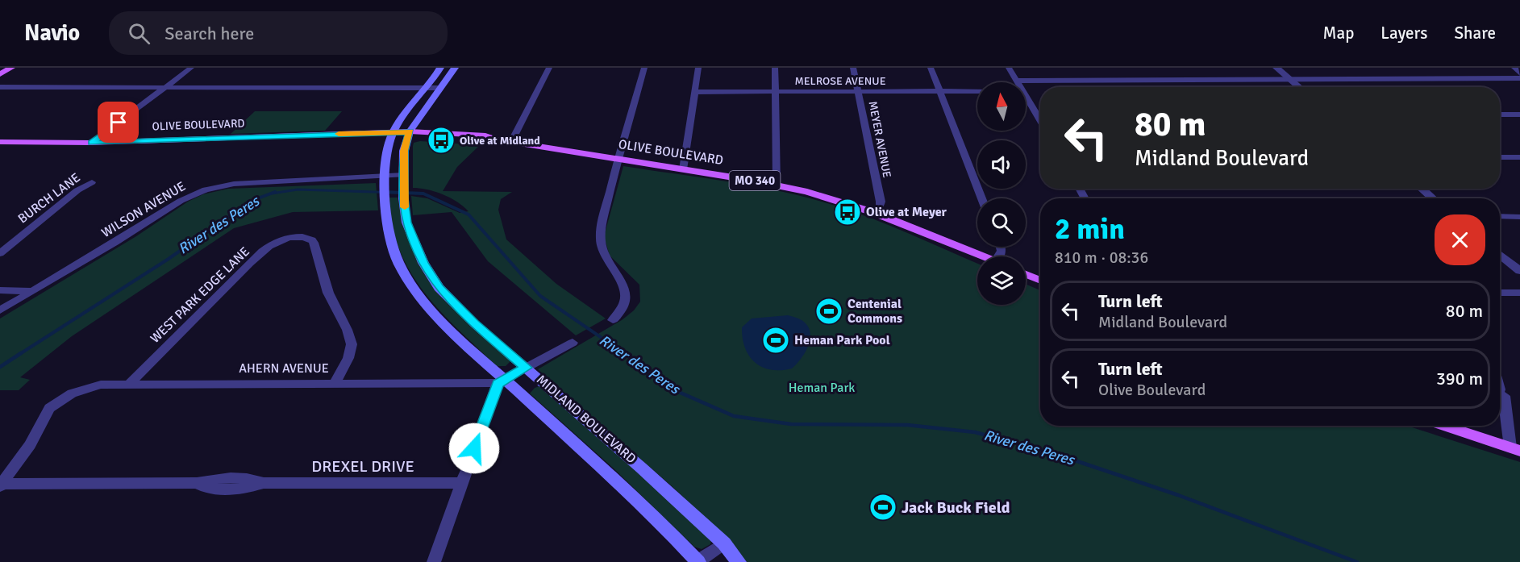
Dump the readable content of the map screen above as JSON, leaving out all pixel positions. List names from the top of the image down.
{
  "streets": {
    "main road": ["OLIVE BOULEVARD", "MO 340", "MIDLAND BOULEVARD"],
    "street": [
      "MELROSE AVENUE",
      "MEYER AVENUE",
      "BURCH LANE",
      "WILSON AVENUE",
      "WEST PARK EDGE LANE",
      "AHERN AVENUE",
      "DREXEL DRIVE"
    ]
  },
  "crossings": [
    ["MELROSE AVENUE", "MEYER AVENUE"],
    ["OLIVE BOULEVARD", "MEYER AVENUE"],
    ["OLIVE BOULEVARD", "MIDLAND BOULEVARD"],
    ["WILSON AVENUE", "MIDLAND BOULEVARD"],
    ["WEST PARK EDGE LANE", "AHERN AVENUE"],
    ["AHERN AVENUE", "MIDLAND BOULEVARD"],
    ["AHERN AVENUE", "DREXEL DRIVE"]
  ],
  "water": ["River des Peres"],
  "parks": ["Heman Park"],
  "places": {
    "bus stop": ["Olive at Midland", "Olive at Meyer"],
    "sports": ["Centenial Commons", "Heman Park Pool", "Jack Buck Field"]
  },
  "north": "top",
  "page": {
    "header": "Navio",
    "search": "Search here",
    "nav": ["Map", "Layers", "Share"],
    "turn": ["80 m", "Midland Boulevard"],
    "heading": ["2 min", "810 m · 08:36"],
    "list": [
      {
        "name": "Turn left",
        "note": "Midland Boulevard",
        "value": "80 m"
      },
      {
        "name": "Turn left",
        "note": "Olive Boulevard",
        "value": "390 m"
      }
    ]
  }
}
